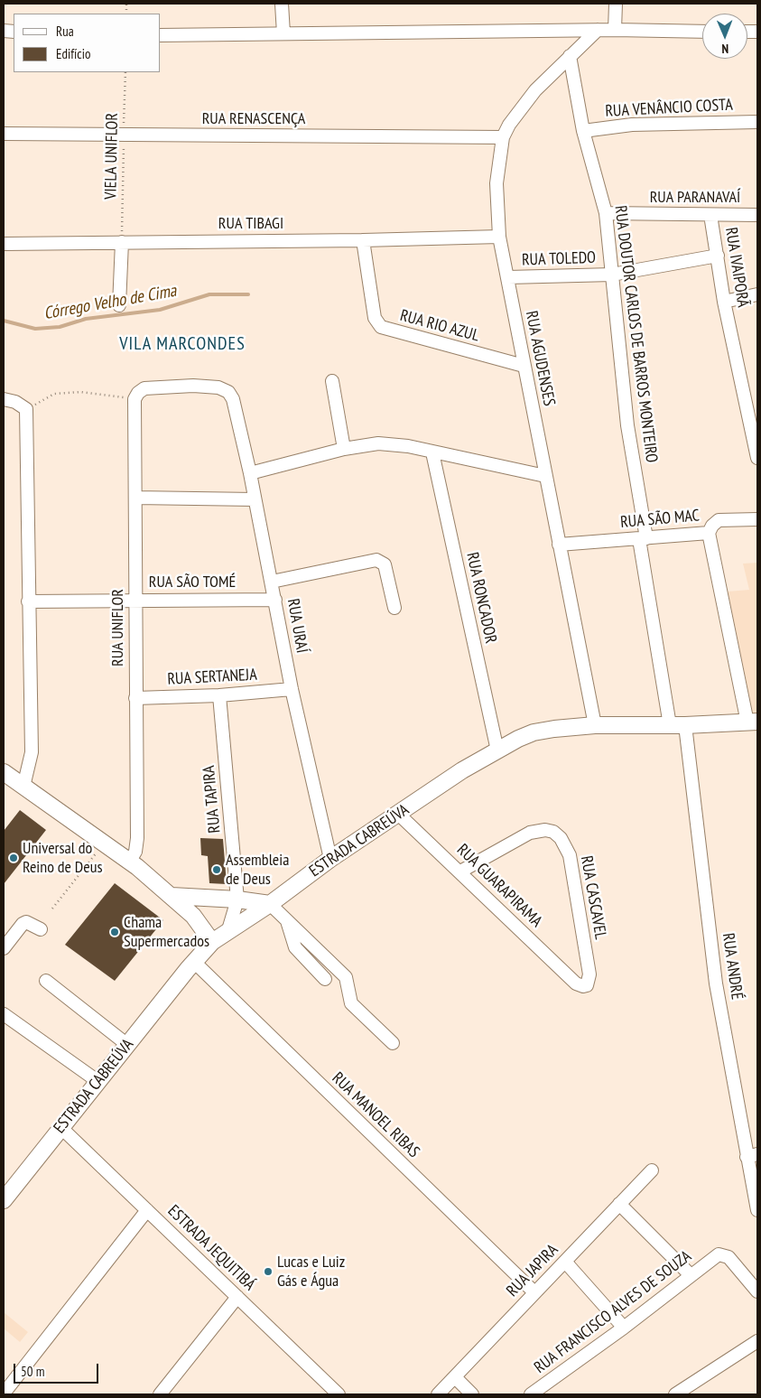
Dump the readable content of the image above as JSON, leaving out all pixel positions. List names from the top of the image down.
{
  "streets": {
    "main road": ["ESTRADA CABREÚVA"],
    "street": [
      "RUA VENÂNCIO COSTA",
      "RUA RENASCENÇA",
      "RUA PARANAVAÍ",
      "RUA TIBAGI",
      "RUA TOLEDO",
      "RUA IVAIPORÃ",
      "RUA RIO AZUL",
      "RUA DOUTOR CARLOS DE BARROS MONTEIRO",
      "RUA AGUDENSES",
      "RUA SÃO MAC",
      "RUA SÃO TOMÉ",
      "RUA RONCADOR",
      "RUA URAÍ",
      "RUA UNIFLOR",
      "RUA SERTANEJA",
      "RUA TAPIRA",
      "RUA GUARAPIRAMA",
      "RUA CASCAVEL",
      "RUA ANDRÉ",
      "RUA MANOEL RIBAS",
      "ESTRADA JEQUITIBÁ",
      "RUA JAPIRA",
      "RUA FRANCISCO ALVES DE SOUZA"
    ],
    "path": ["VIELA UNIFLOR"]
  },
  "crossings": [
    ["RUA VENÂNCIO COSTA", "RUA DOUTOR CARLOS DE BARROS MONTEIRO"],
    ["RUA RENASCENÇA", "VIELA UNIFLOR"],
    ["RUA RENASCENÇA", "RUA AGUDENSES"],
    ["VIELA UNIFLOR", "RUA TIBAGI"],
    ["RUA PARANAVAÍ", "RUA IVAIPORÃ"],
    ["RUA PARANAVAÍ", "RUA DOUTOR CARLOS DE BARROS MONTEIRO"],
    ["RUA TIBAGI", "RUA RIO AZUL"],
    ["RUA TIBAGI", "RUA AGUDENSES"],
    ["RUA TOLEDO", "RUA IVAIPORÃ"],
    ["RUA TOLEDO", "RUA DOUTOR CARLOS DE BARROS MONTEIRO"],
    ["RUA TOLEDO", "RUA AGUDENSES"],
    ["RUA RIO AZUL", "RUA AGUDENSES"],
    ["RUA DOUTOR CARLOS DE BARROS MONTEIRO", "RUA AGUDENSES"],
    ["RUA DOUTOR CARLOS DE BARROS MONTEIRO", "RUA SÃO MAC"],
    ["RUA DOUTOR CARLOS DE BARROS MONTEIRO", "ESTRADA CABREÚVA"],
    ["RUA DOUTOR CARLOS DE BARROS MONTEIRO", "RUA ANDRÉ"],
    ["RUA AGUDENSES", "RUA SÃO MAC"],
    ["RUA AGUDENSES", "ESTRADA CABREÚVA"],
    ["RUA SÃO TOMÉ", "RUA URAÍ"],
    ["RUA SÃO TOMÉ", "RUA UNIFLOR"],
    ["RUA RONCADOR", "ESTRADA CABREÚVA"],
    ["RUA URAÍ", "RUA UNIFLOR"],
    ["RUA URAÍ", "RUA SERTANEJA"],
    ["RUA URAÍ", "ESTRADA CABREÚVA"],
    ["RUA UNIFLOR", "RUA SERTANEJA"],
    ["RUA SERTANEJA", "RUA TAPIRA"],
    ["ESTRADA CABREÚVA", "RUA GUARAPIRAMA"],
    ["ESTRADA CABREÚVA", "RUA ANDRÉ"],
    ["ESTRADA CABREÚVA", "RUA MANOEL RIBAS"],
    ["ESTRADA CABREÚVA", "ESTRADA JEQUITIBÁ"],
    ["RUA GUARAPIRAMA", "RUA CASCAVEL"],
    ["RUA MANOEL RIBAS", "RUA JAPIRA"]
  ],
  "districts": ["VILA MARCONDES"],
  "water": ["Córrego Velho de Cima"],
  "places": [
    "Universal do Reino de Deus",
    "Assembleia de Deus",
    "Chama Supermercados",
    "Lucas e Luiz Gás e Água"
  ],
  "legend": ["Rua", "Edifício"],
  "scale_bar": "50 m",
  "north": "bottom"
}
